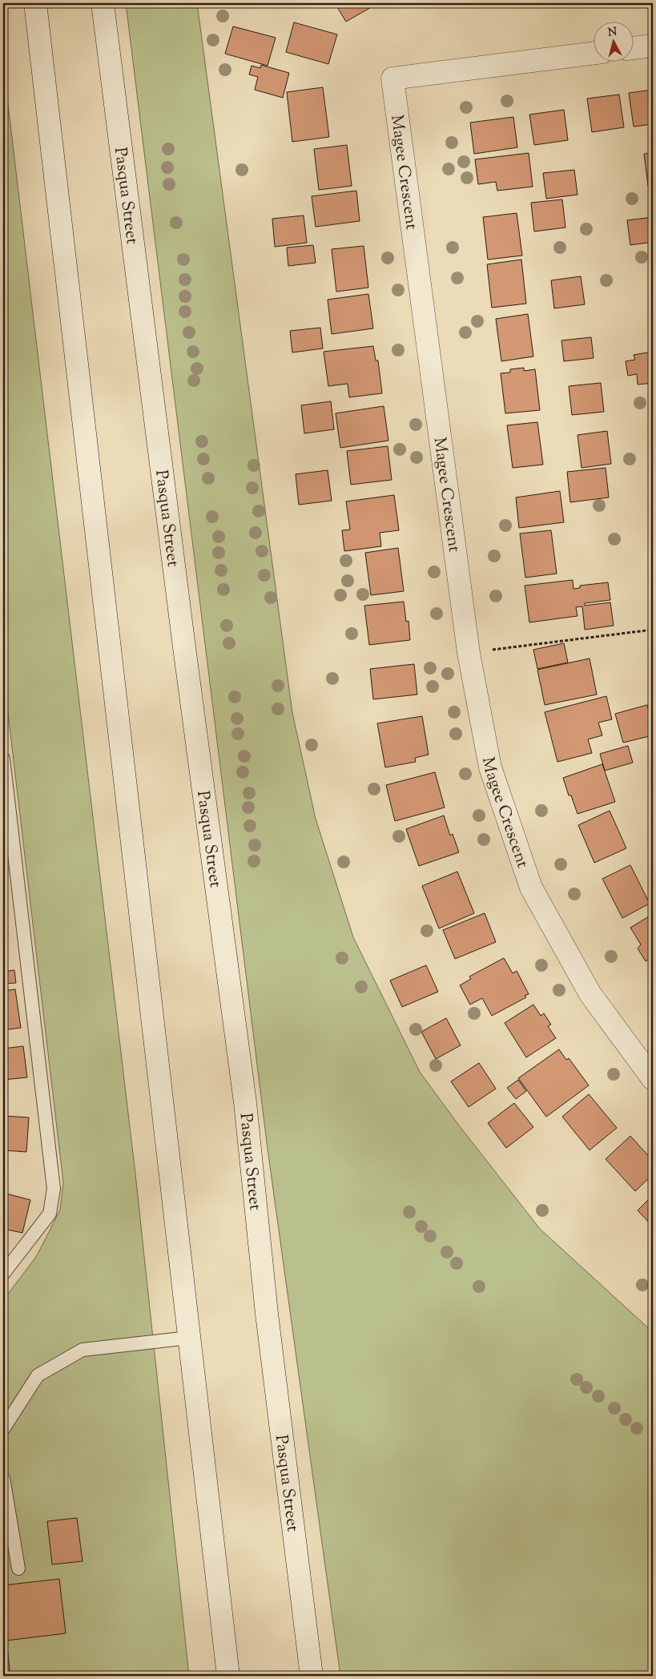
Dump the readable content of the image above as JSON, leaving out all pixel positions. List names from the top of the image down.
{
  "streets": {
    "main road": ["Magee Crescent", "Pasqua Street"]
  },
  "north": "top"
}
